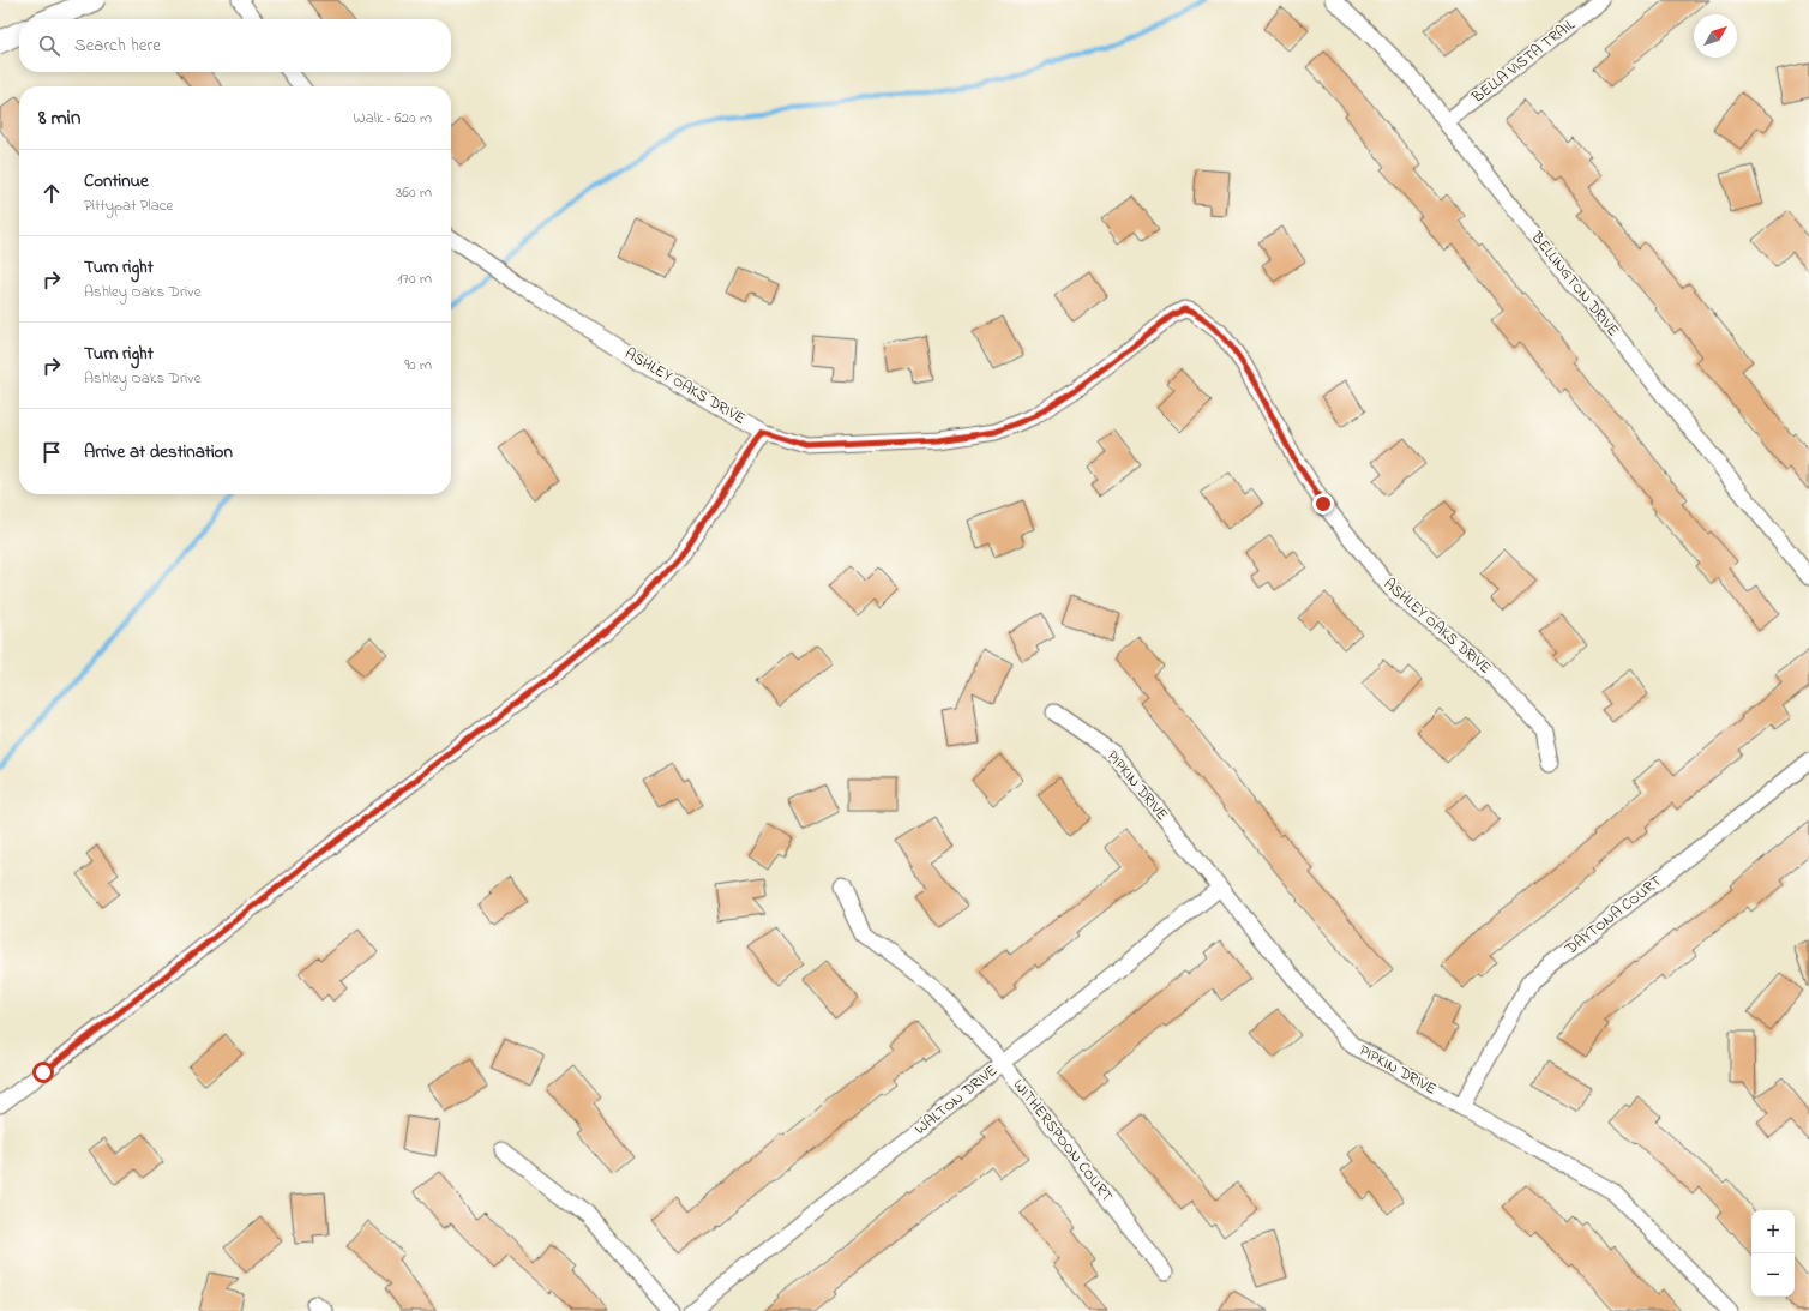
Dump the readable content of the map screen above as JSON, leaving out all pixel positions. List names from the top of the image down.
{
  "streets": {
    "street": [
      "BELLA VISTA TRAIL",
      "BELLINGTON DRIVE",
      "ASHLEY OAKS DRIVE",
      "PIPKIN DRIVE",
      "DAYTONA COURT",
      "WALTON DRIVE",
      "WITHERSPOON COURT"
    ]
  },
  "crossings": [
    ["BELLA VISTA TRAIL", "BELLINGTON DRIVE"],
    ["PIPKIN DRIVE", "DAYTONA COURT"],
    ["PIPKIN DRIVE", "WALTON DRIVE"],
    ["WALTON DRIVE", "WITHERSPOON COURT"]
  ],
  "north": "top right",
  "page": {
    "search": "Search here",
    "heading": ["8 min", "Walk · 620 m"],
    "list": [
      ["Continue", "Pittypat Place", "360 m"],
      ["Turn right", "Ashley Oaks Drive", "170 m"],
      ["Turn right", "Ashley Oaks Drive", "90 m"],
      "Arrive at destination"
    ],
    "map_buttons": ["+", "−"]
  }
}
